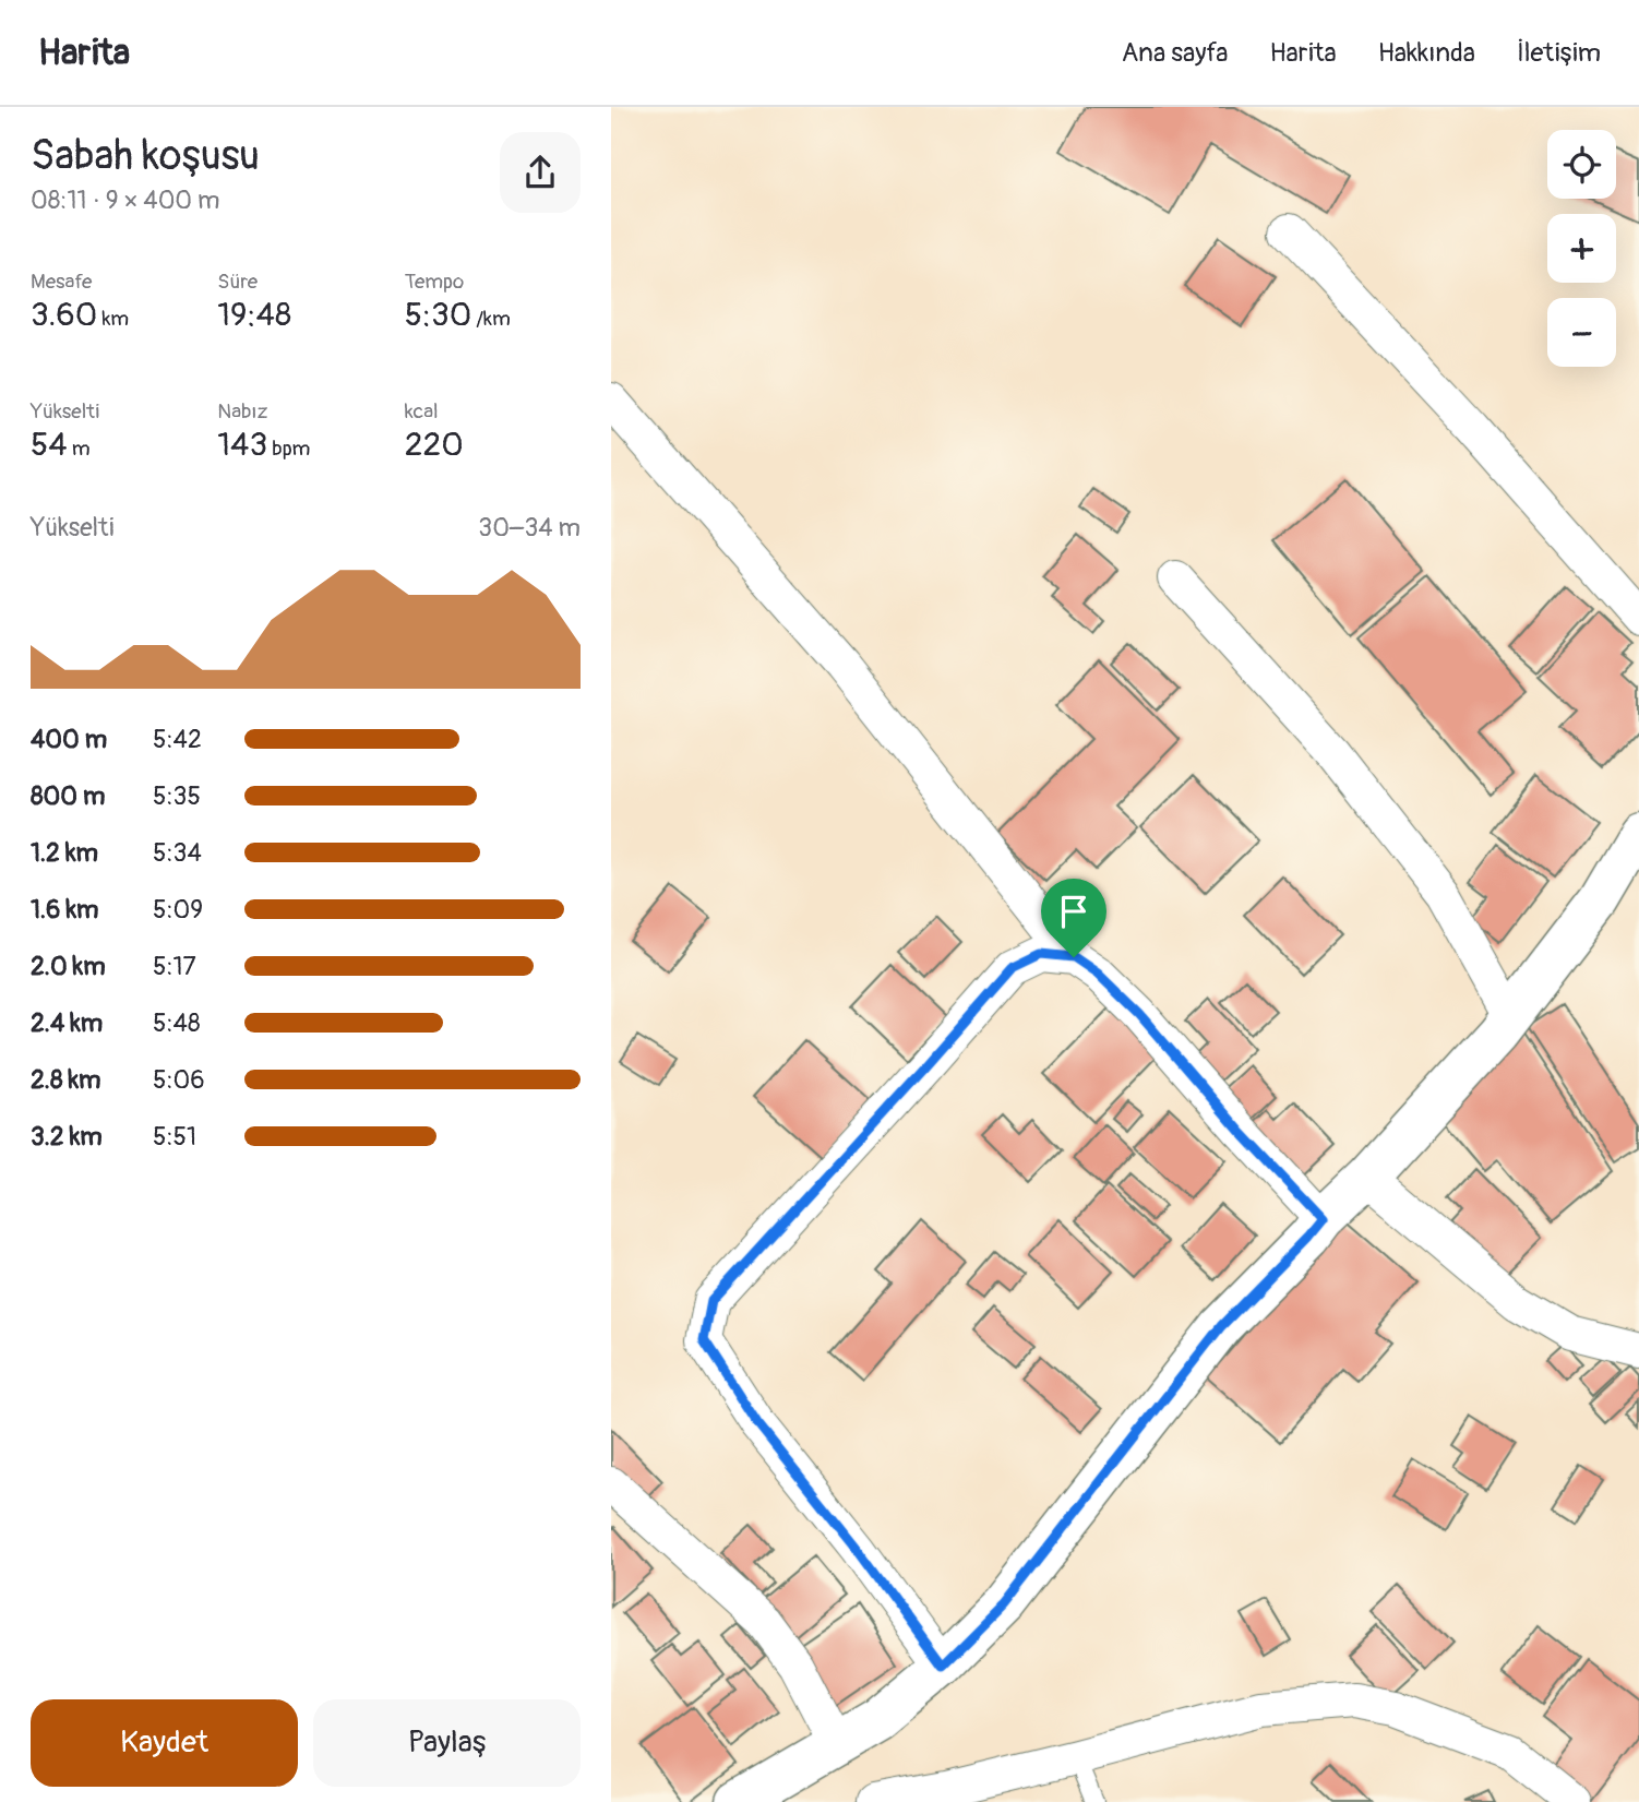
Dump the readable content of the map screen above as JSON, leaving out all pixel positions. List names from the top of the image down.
{
  "page": {
    "header": "Harita",
    "nav": [
      "Ana sayfa",
      "Harita",
      "Hakkında",
      "İletişim"
    ],
    "heading": ["Sabah koşusu", "08:11 · 9 × 400 m"],
    "map_buttons": ["+", "−"],
    "stats": [
      ["Mesafe", "3.60 km"],
      ["Süre", "19:48"],
      ["Tempo", "5:30 /km"],
      ["Yükselti", "54 m"],
      ["Nabız", "143 bpm"],
      ["kcal", "220"]
    ],
    "chart": ["Yükselti", "30–34 m"],
    "list": [
      {
        "name": "400 m",
        "note": "5:42"
      },
      {
        "name": "800 m",
        "note": "5:35"
      },
      {
        "name": "1.2 km",
        "note": "5:34"
      },
      {
        "name": "1.6 km",
        "note": "5:09"
      },
      {
        "name": "2.0 km",
        "note": "5:17"
      },
      {
        "name": "2.4 km",
        "note": "5:48"
      },
      {
        "name": "2.8 km",
        "note": "5:06"
      },
      {
        "name": "3.2 km",
        "note": "5:51"
      }
    ],
    "buttons": ["Kaydet", "Paylaş"]
  }
}
